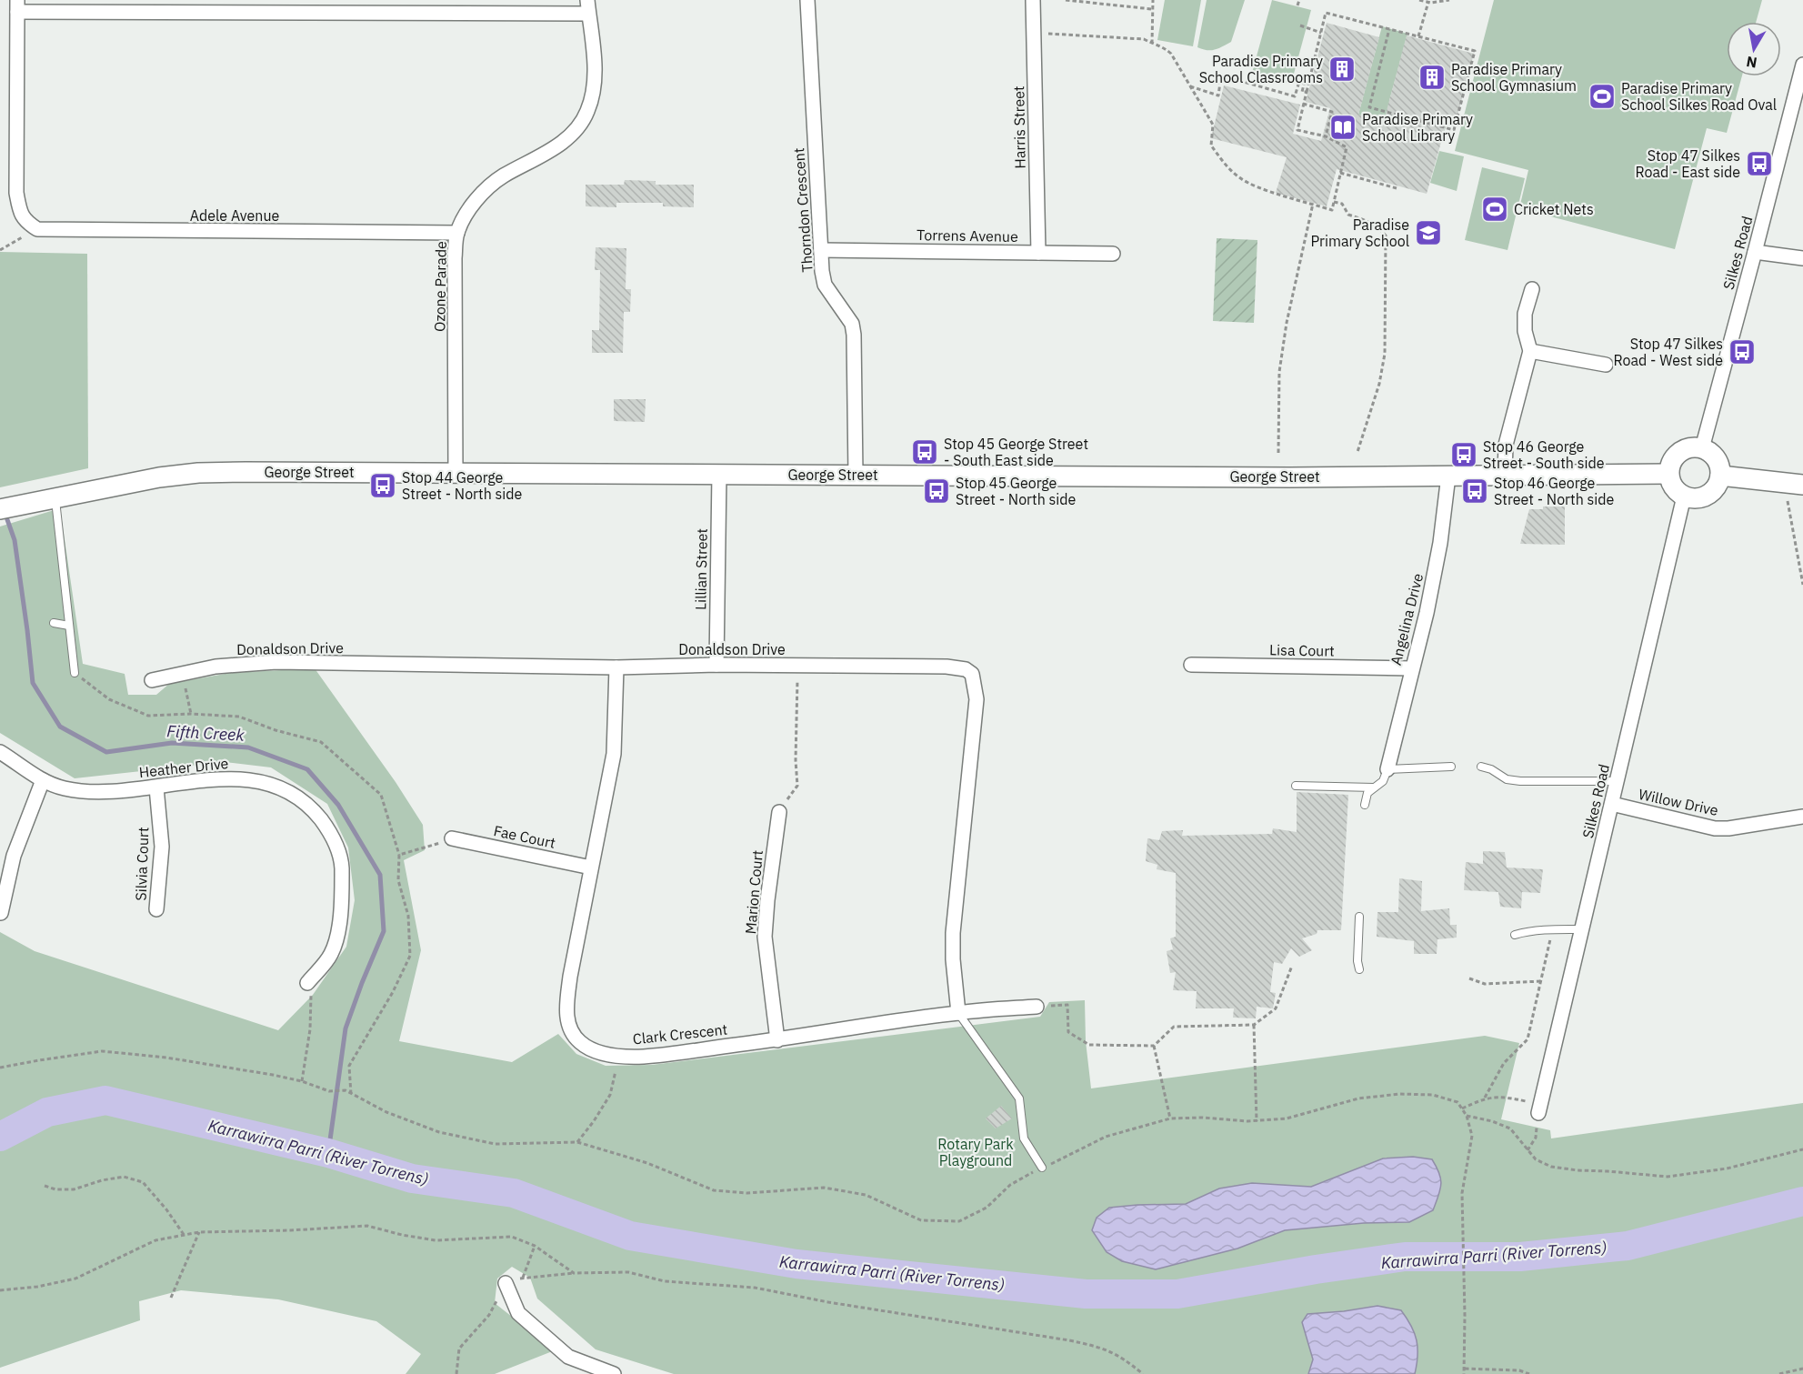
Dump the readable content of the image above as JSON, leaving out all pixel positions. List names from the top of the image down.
{
  "streets": {
    "street": [
      "Harris Street",
      "Thorndon Crescent",
      "Adele Avenue",
      "Torrens Avenue",
      "Silkes Road",
      "Ozone Parade",
      "George Street",
      "Lillian Street",
      "Angelina Drive",
      "Donaldson Drive",
      "Lisa Court",
      "Heather Drive",
      "Willow Drive",
      "Fae Court",
      "Silvia Court",
      "Marion Court",
      "Clark Crescent"
    ]
  },
  "crossings": [
    ["Harris Street", "Torrens Avenue"],
    ["Thorndon Crescent", "Torrens Avenue"],
    ["Thorndon Crescent", "George Street"],
    ["Adele Avenue", "Ozone Parade"],
    ["Silkes Road", "George Street"],
    ["Silkes Road", "Willow Drive"],
    ["Ozone Parade", "George Street"],
    ["George Street", "Lillian Street"],
    ["George Street", "Angelina Drive"],
    ["Lillian Street", "Donaldson Drive"],
    ["Angelina Drive", "Lisa Court"],
    ["Donaldson Drive", "Clark Crescent"],
    ["Heather Drive", "Silvia Court"],
    ["Fae Court", "Clark Crescent"],
    ["Marion Court", "Clark Crescent"]
  ],
  "water": ["Fifth Creek", "Karrawirra Parri (River Torrens)"],
  "parks": ["Rotary Park Playground"],
  "places": {
    "building": ["Paradise Primary School Classrooms", "Paradise Primary School Gymnasium"],
    "sports": ["Paradise Primary School Silkes Road Oval", "Cricket Nets"],
    "library": ["Paradise Primary School Library"],
    "bus stop": [
      "Stop 47 Silkes Road - East side",
      "Stop 47 Silkes Road - West side",
      "Stop 45 George Street - South East side",
      "Stop 46 George Street - South side",
      "Stop 44 George Street - North side",
      "Stop 45 George Street - North side",
      "Stop 46 George Street - North side"
    ],
    "school or university": ["Paradise Primary School"]
  },
  "north": "bottom"
}
